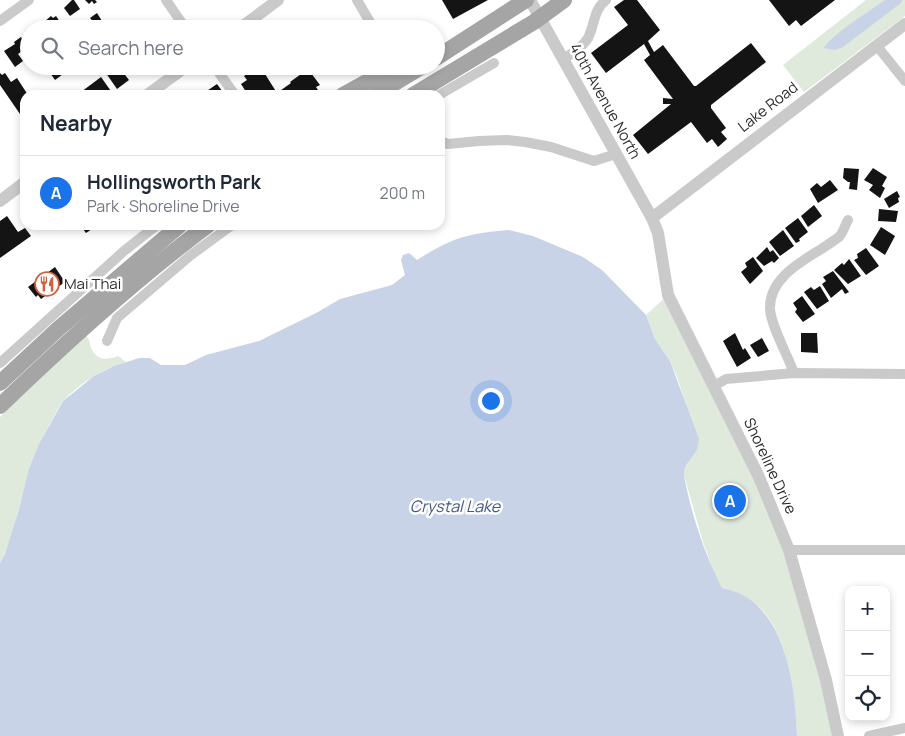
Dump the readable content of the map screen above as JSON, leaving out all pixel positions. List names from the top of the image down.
{
  "streets": {
    "street": ["40th Avenue North", "Lake Road", "Shoreline Drive"]
  },
  "crossings": [
    ["40th Avenue North", "Lake Road"],
    ["40th Avenue North", "Shoreline Drive"],
    ["Lake Road", "Shoreline Drive"]
  ],
  "water": ["Crystal Lake"],
  "places": {
    "restaurant": ["Mai Thai"]
  },
  "page": {
    "search": "Search here",
    "heading": "Nearby",
    "list": [
      {
        "mark": "A",
        "name": "Hollingsworth Park",
        "note": "Park · Shoreline Drive",
        "value": "200 m"
      }
    ],
    "pins": "A",
    "map_buttons": ["+", "−"]
  }
}
